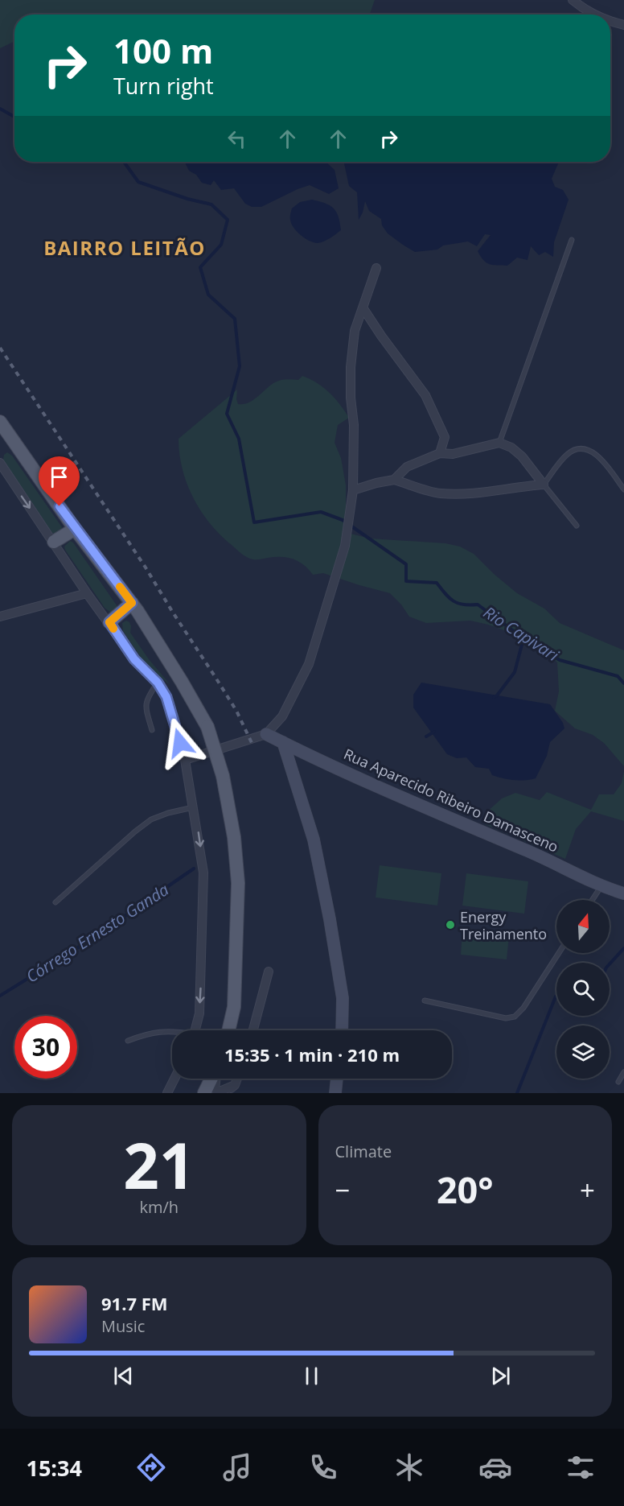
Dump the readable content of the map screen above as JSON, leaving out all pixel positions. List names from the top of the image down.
{
  "streets": {
    "street": ["Rua Aparecido Ribeiro Damasceno"]
  },
  "districts": ["BAIRRO LEITÃO"],
  "water": ["Rio Capivari", "Córrego Ernesto Ganda"],
  "places": ["Energy Treinamento"],
  "north": "top",
  "page": {
    "turn": ["100 m", "Turn right"],
    "limit": "30",
    "trip": "15:35 · 1 min · 210 m",
    "tile": [
      ["21", "km/h"],
      "Climate"
    ],
    "heat": ["−", "20°", "+"],
    "song": ["91.7 FM", "Music"],
    "tabs": "15:34"
  }
}
